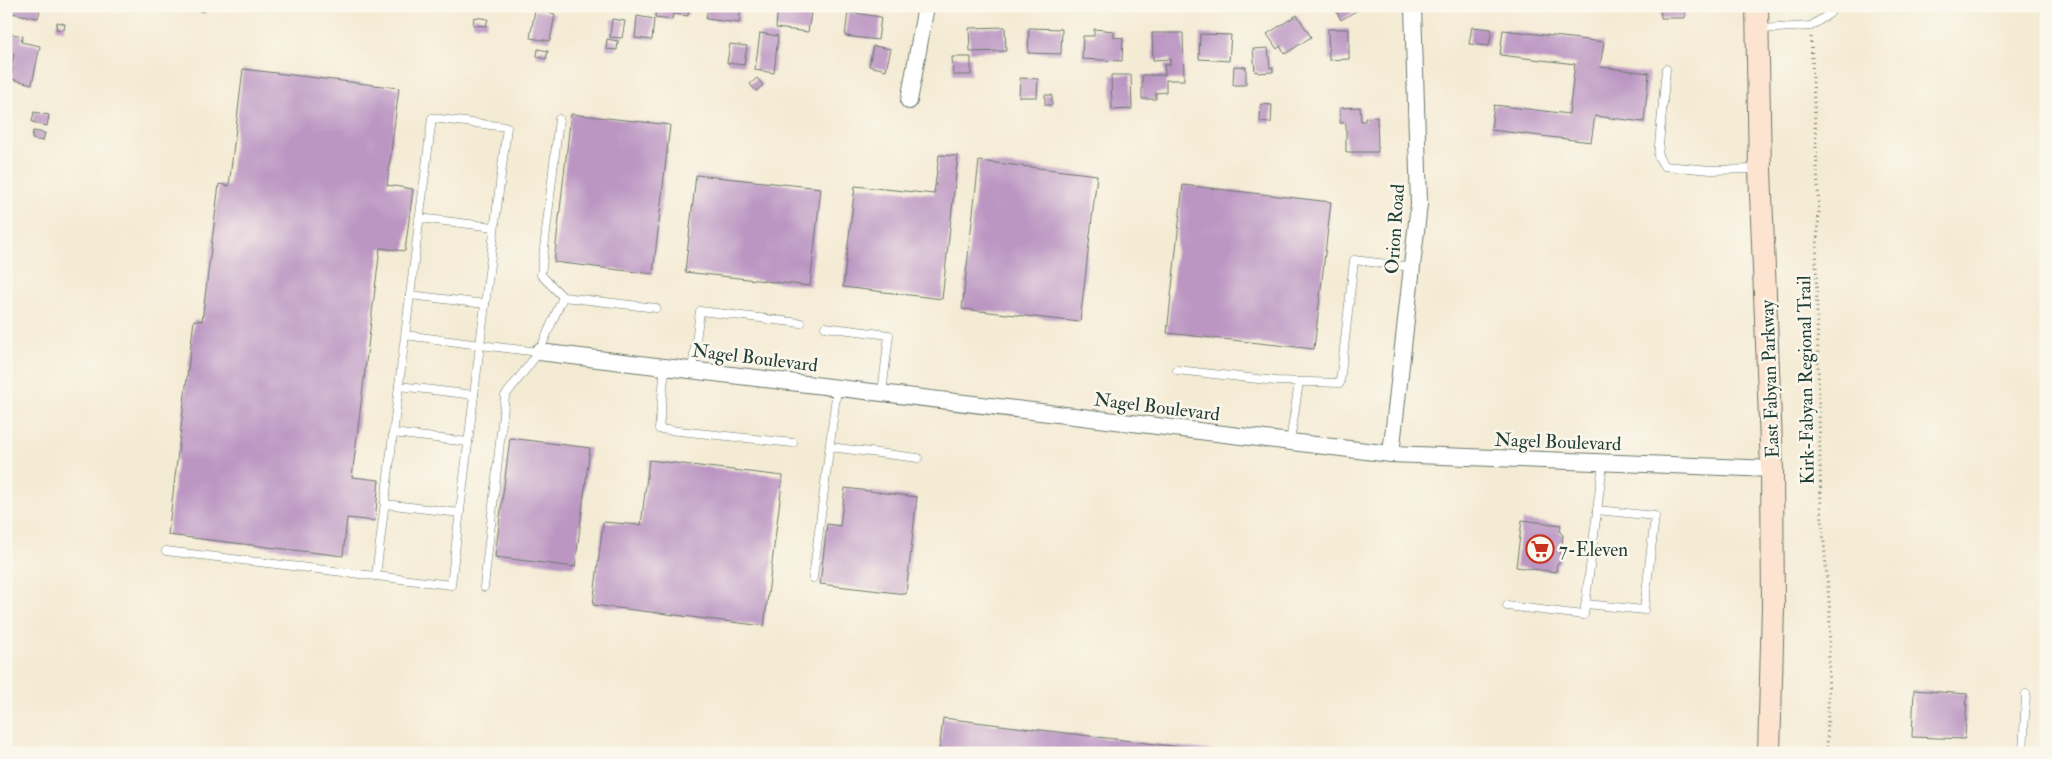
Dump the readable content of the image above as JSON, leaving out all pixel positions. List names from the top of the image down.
{
  "streets": {
    "main road": ["East Fabyan Parkway"],
    "street": ["Orion Road", "Nagel Boulevard"],
    "path": ["Kirk-Fabyan Regional Trail"]
  },
  "crossings": [
    ["Orion Road", "Nagel Boulevard"],
    ["Nagel Boulevard", "East Fabyan Parkway"]
  ],
  "places": {
    "supermarket": ["7-Eleven"]
  }
}
